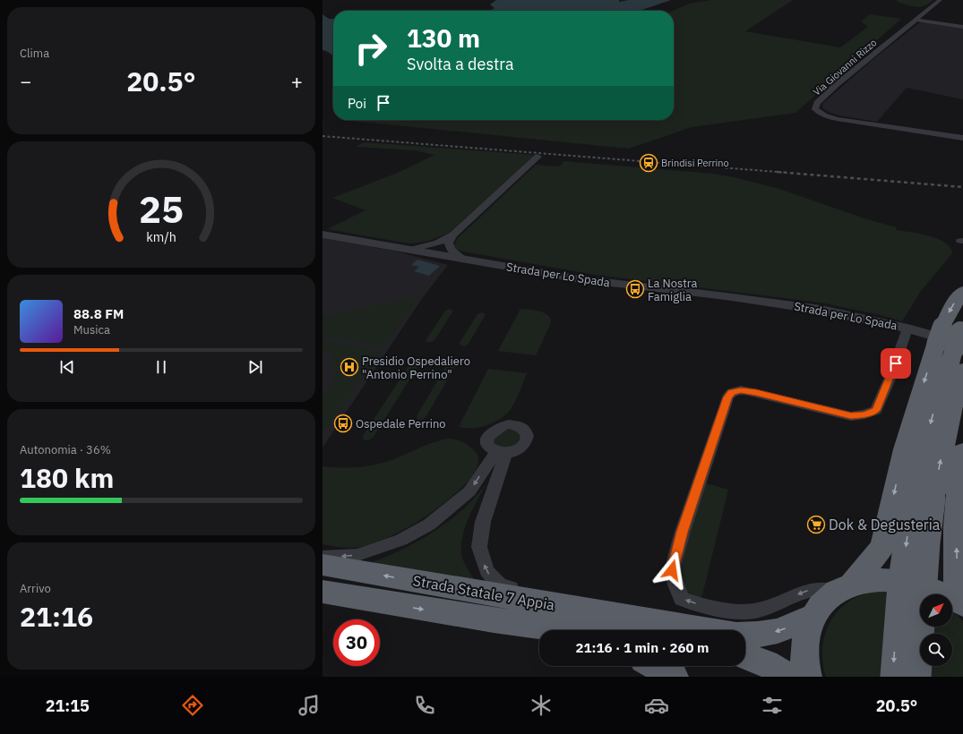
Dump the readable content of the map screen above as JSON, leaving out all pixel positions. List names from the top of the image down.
{
  "streets": {
    "highway": ["Strada Statale 7 Appia"],
    "street": ["Via Giovanni Rizzo", "Strada per Lo Spada"]
  },
  "places": {
    "station": ["Brindisi Perrino"],
    "bus stop": ["La Nostra Famiglia", "Ospedale Perrino"],
    "hospital": ["Presidio Ospedaliero \"Antonio Perrino\""],
    "supermarket": ["Dok & Degusteria"]
  },
  "north": "top right",
  "page": {
    "tile": [
      "Clima",
      ["Autonomia · 36%", "180 km"],
      ["Arrivo", "21:16"]
    ],
    "turn": ["130 m", "Svolta a destra"],
    "heat": ["−", "20.5°", "+"],
    "then": "Poi",
    "song": ["88.8 FM", "Musica"],
    "limit": "30",
    "trip": "21:16 · 1 min · 260 m",
    "tabs": ["21:15", "20.5°"],
    "gauge": ["25", "km/h"]
  }
}
